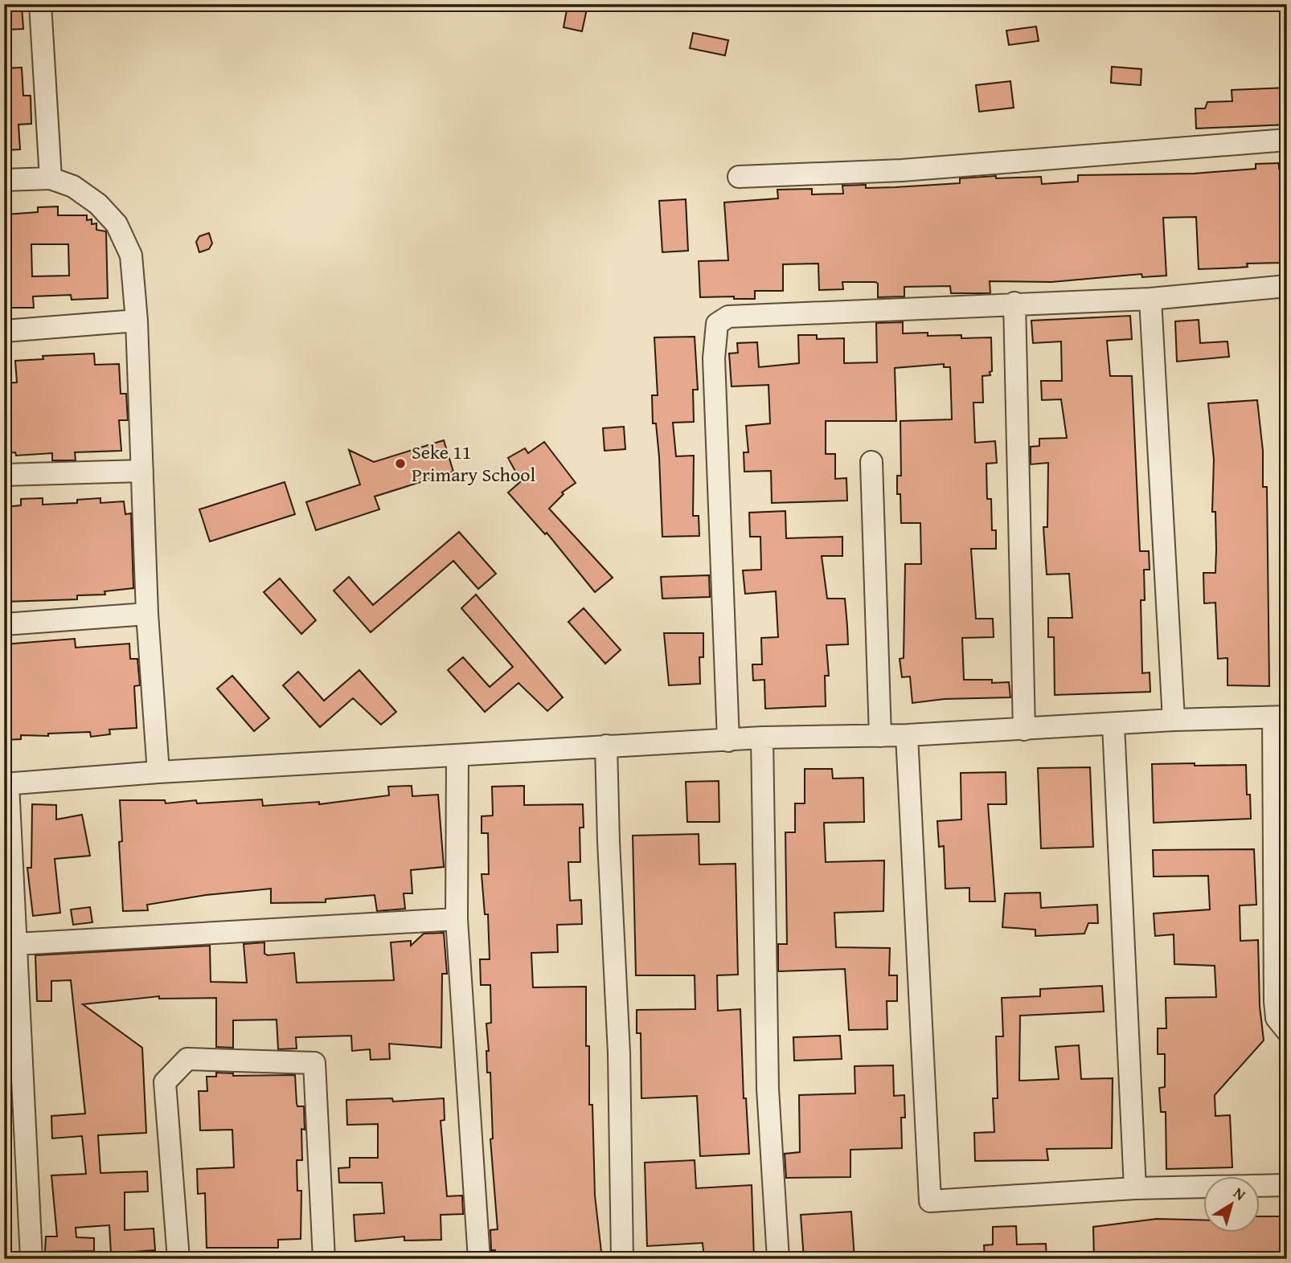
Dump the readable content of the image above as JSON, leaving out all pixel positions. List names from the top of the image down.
{
  "places": ["Seke 11 Primary School"],
  "north": "top right"
}
